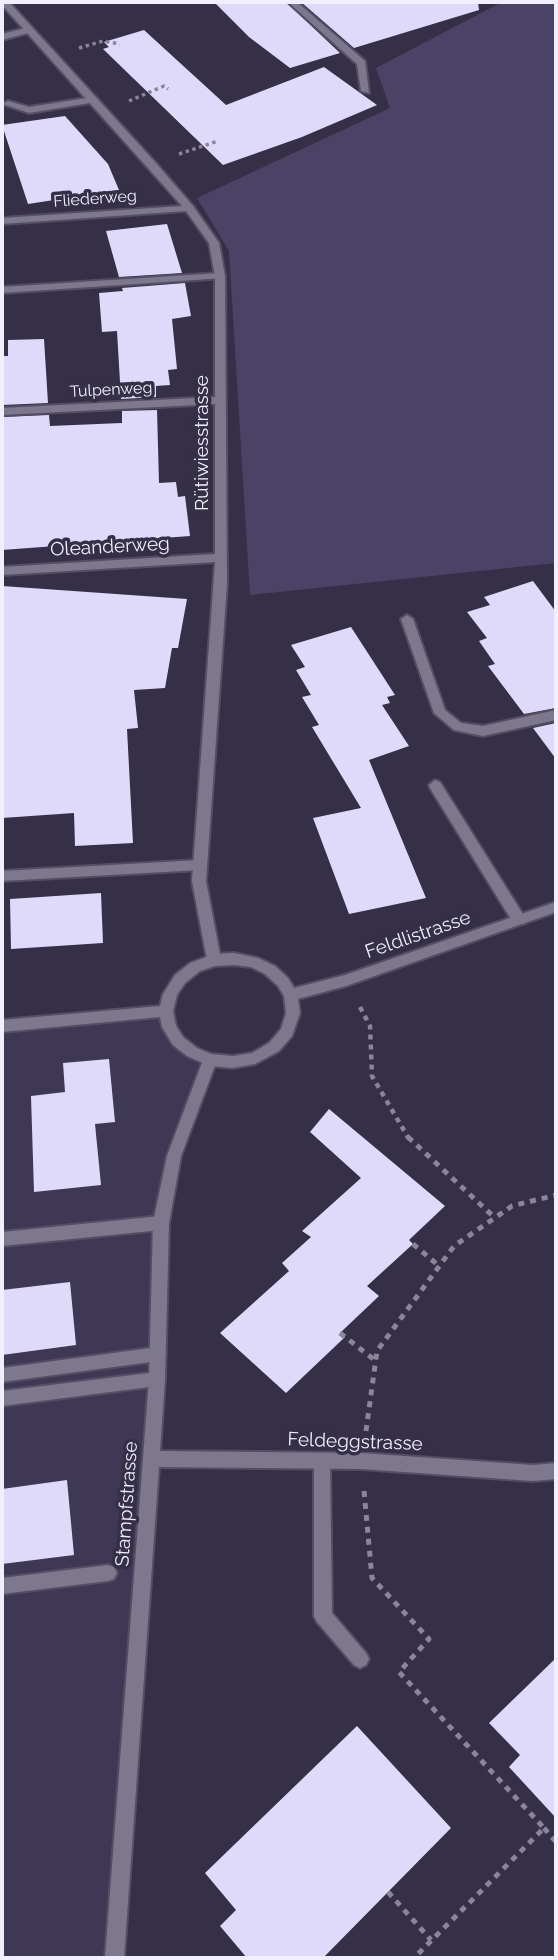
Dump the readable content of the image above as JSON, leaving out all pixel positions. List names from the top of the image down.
{
  "streets": {
    "street": [
      "Fliederweg",
      "Tulpenweg",
      "Rütiwiesstrasse",
      "Oleanderweg",
      "Feldlistrasse",
      "Feldeggstrasse",
      "Stampfstrasse"
    ]
  },
  "crossings": [
    ["Fliederweg", "Rütiwiesstrasse"],
    ["Tulpenweg", "Rütiwiesstrasse"],
    ["Rütiwiesstrasse", "Oleanderweg"],
    ["Rütiwiesstrasse", "Feldlistrasse"],
    ["Rütiwiesstrasse", "Stampfstrasse"],
    ["Feldlistrasse", "Stampfstrasse"],
    ["Feldeggstrasse", "Stampfstrasse"]
  ]
}
